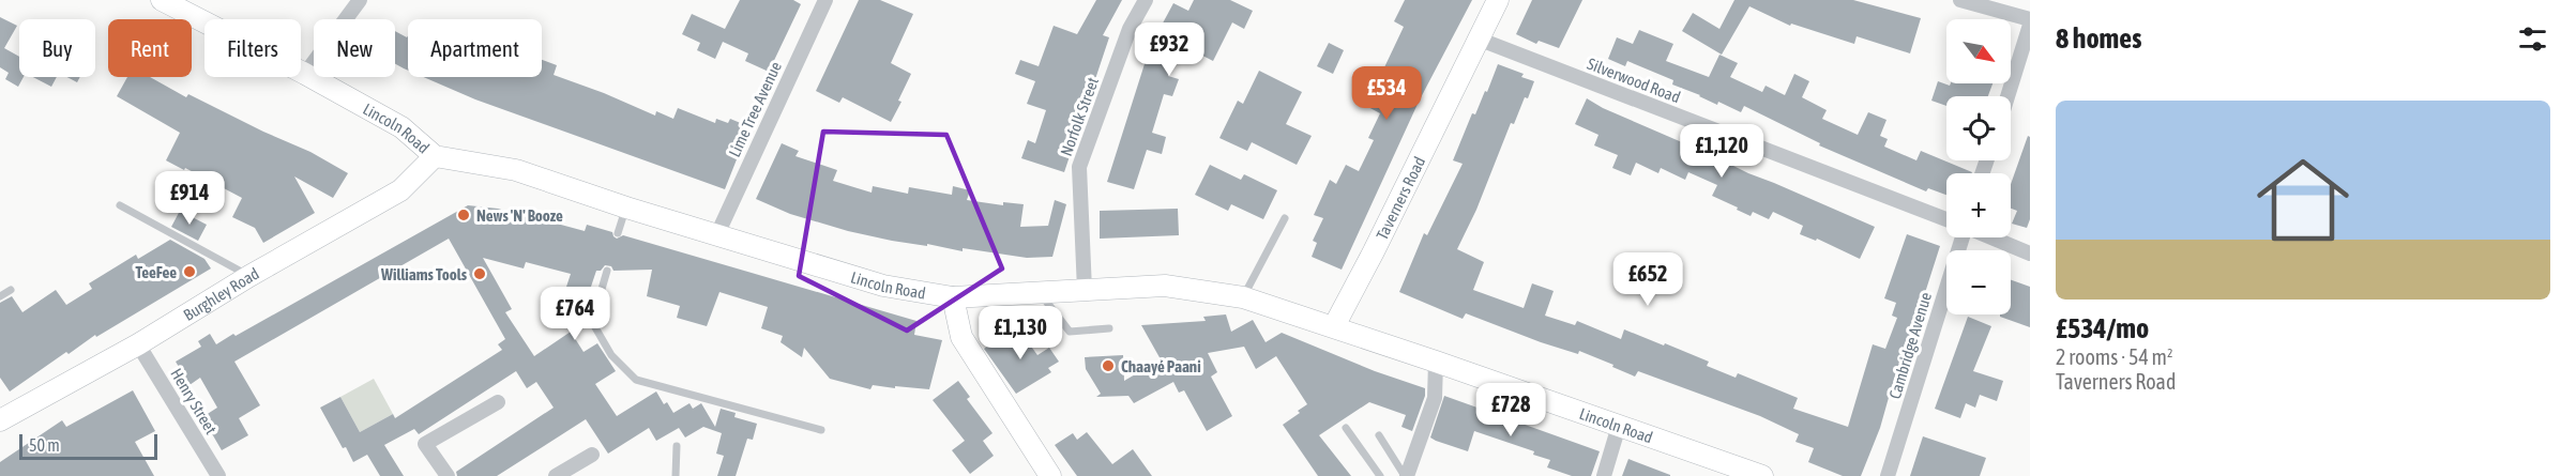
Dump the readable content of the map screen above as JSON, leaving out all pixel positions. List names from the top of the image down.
{
  "streets": {
    "street": [
      "Silverwood Road",
      "Lime Tree Avenue",
      "Norfolk Street",
      "Lincoln Road",
      "Taverners Road",
      "Burghley Road",
      "Cambridge Avenue",
      "Henry Street"
    ]
  },
  "crossings": [
    ["Silverwood Road", "Taverners Road"],
    ["Lime Tree Avenue", "Lincoln Road"],
    ["Norfolk Street", "Lincoln Road"],
    ["Lincoln Road", "Taverners Road"],
    ["Lincoln Road", "Burghley Road"],
    ["Burghley Road", "Henry Street"]
  ],
  "places": [
    "News 'N' Booze",
    "TeeFee",
    "Williams Tools",
    "Chaayé Paani"
  ],
  "scale_bar": "50 m",
  "north": "bottom right",
  "page": {
    "heading": "8 homes",
    "map_buttons": ["+", "−"],
    "chip": [
      "Buy",
      "Rent",
      "Filters",
      "New",
      "Apartment"
    ],
    "price": [
      "£932",
      "£534",
      "£1,120",
      "£914",
      "£652",
      "£764",
      "£1,130",
      "£728"
    ],
    "list": [
      {
        "name": "£534/mo",
        "note": "2 rooms · 54 m² · Taverners Road"
      }
    ],
    "scale": "50 m"
  }
}
